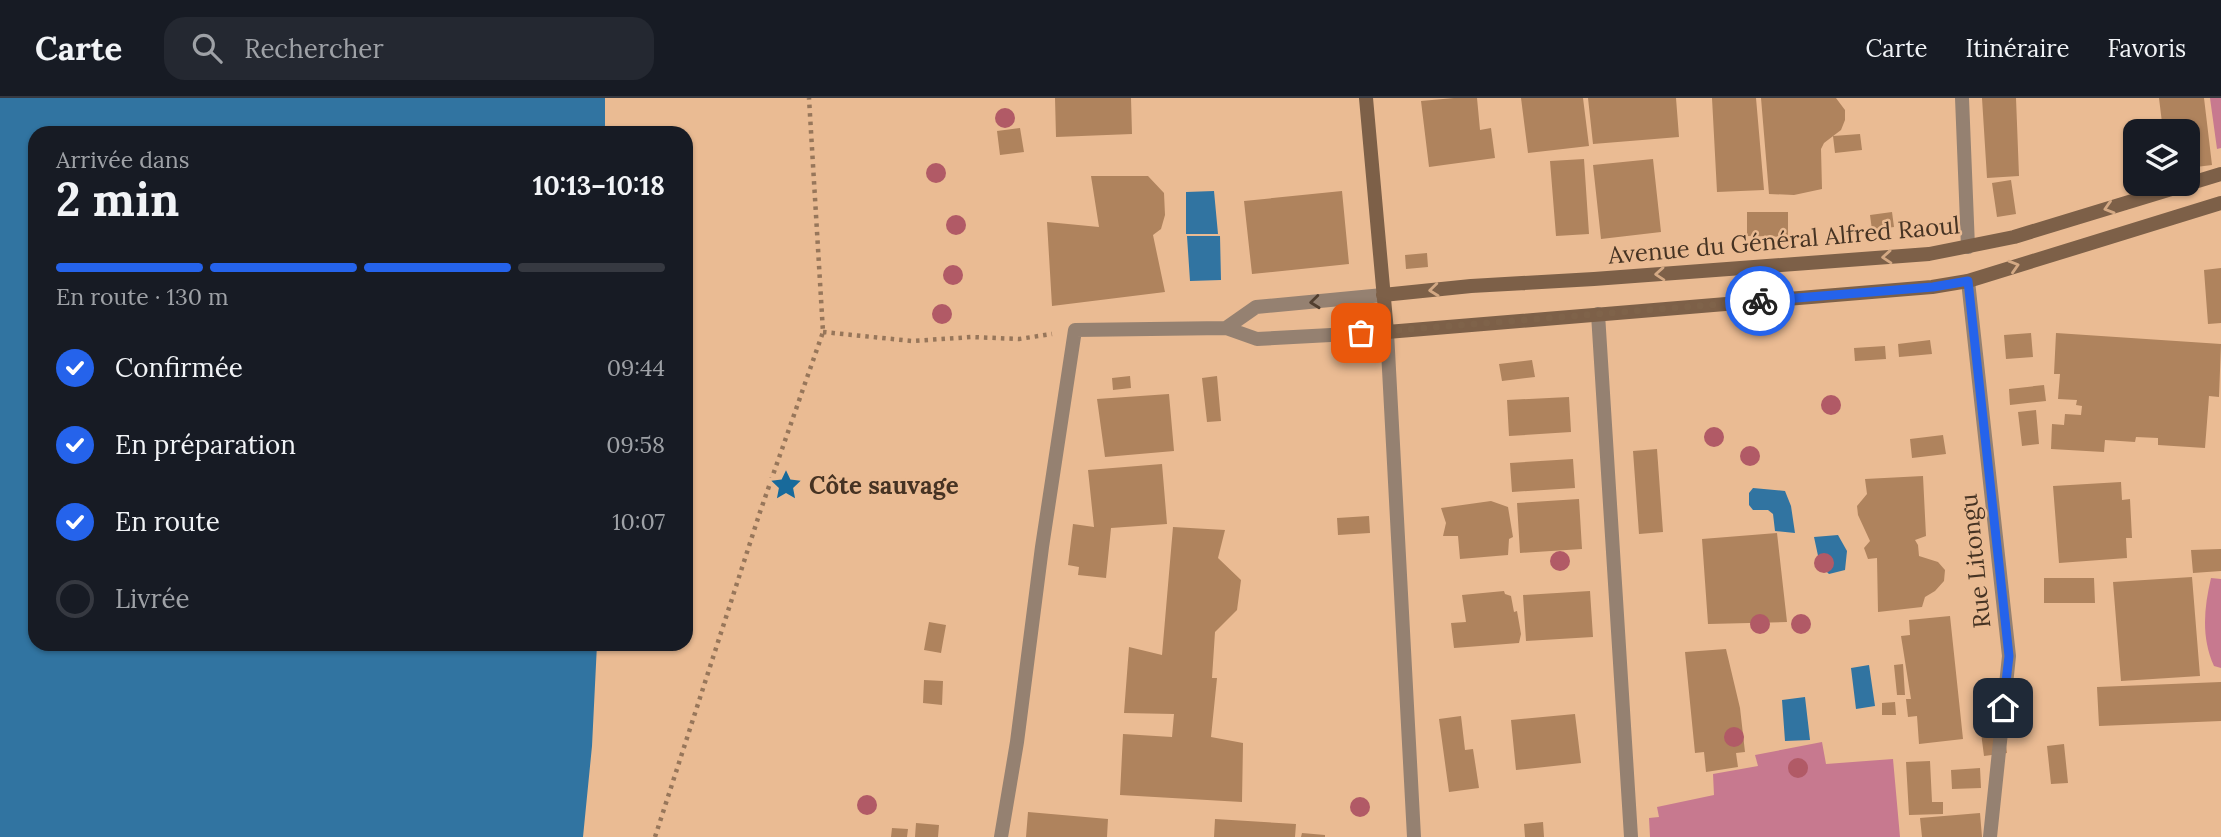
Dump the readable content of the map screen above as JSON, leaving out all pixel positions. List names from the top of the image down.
{
  "streets": {
    "street": ["Avenue du Général Alfred Raoul", "Rue Litongu"]
  },
  "places": {
    "place": ["Côte sauvage"]
  },
  "page": {
    "header": "Carte",
    "search": "Rechercher",
    "nav": ["Carte", "Itinéraire", "Favoris"],
    "heading": ["2 min", "Arrivée dans", "10:13–10:18"],
    "bar": "En route · 130 m",
    "list": [
      ["Confirmée", "09:44"],
      ["En préparation", "09:58"],
      ["En route", "10:07"],
      "Livrée"
    ]
  }
}
